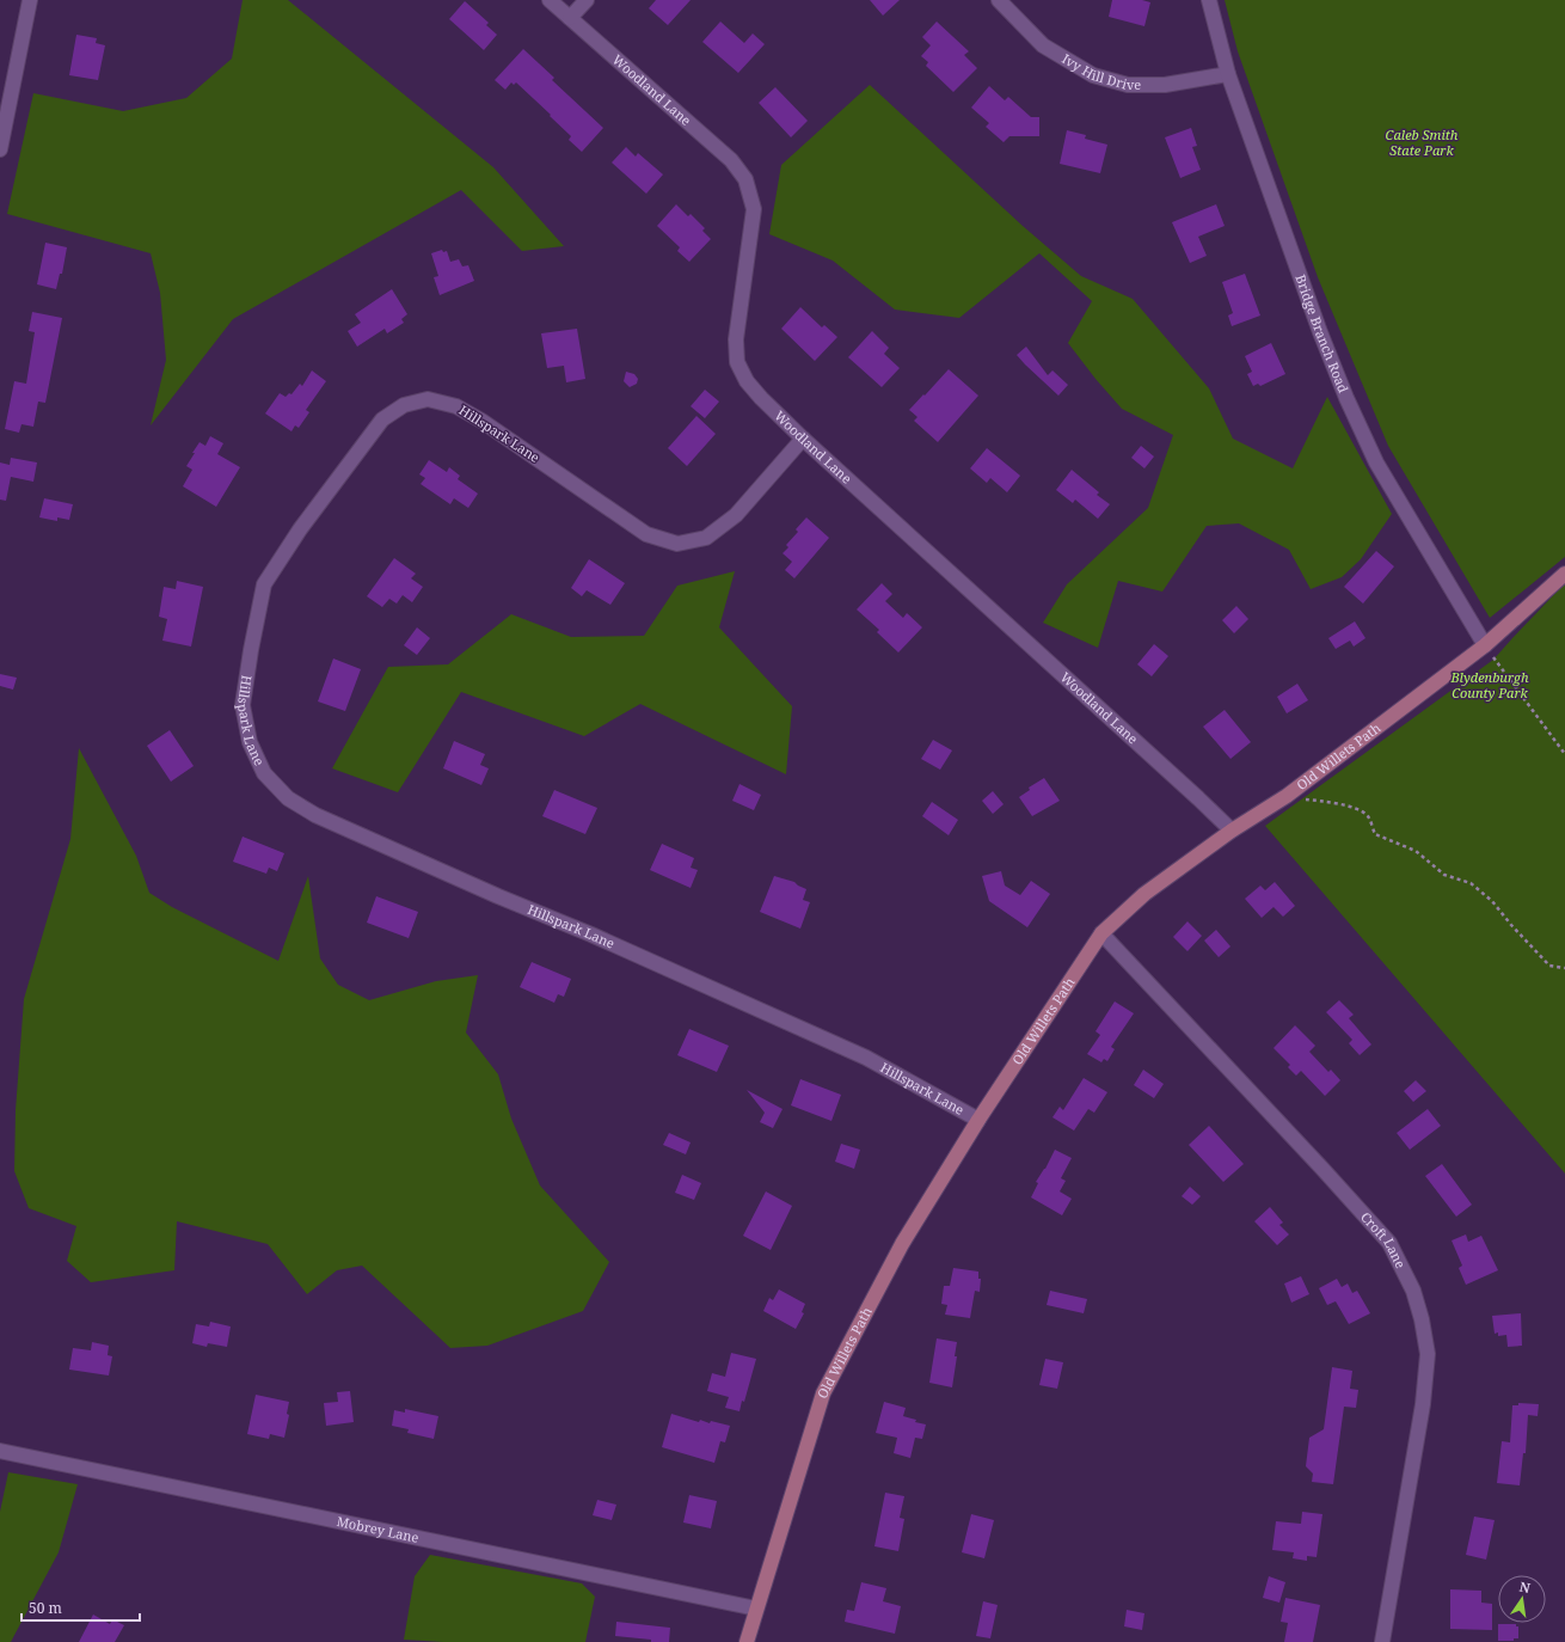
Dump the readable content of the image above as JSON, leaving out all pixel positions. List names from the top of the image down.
{
  "streets": {
    "main road": ["Old Willets Path"],
    "street": [
      "Ivy Hill Drive",
      "Woodland Lane",
      "Bridge Branch Road",
      "Hillspark Lane",
      "Croft Lane",
      "Mobrey Lane"
    ]
  },
  "crossings": [
    ["Ivy Hill Drive", "Bridge Branch Road"],
    ["Woodland Lane", "Hillspark Lane"],
    ["Woodland Lane", "Old Willets Path"],
    ["Bridge Branch Road", "Old Willets Path"],
    ["Hillspark Lane", "Old Willets Path"],
    ["Old Willets Path", "Croft Lane"],
    ["Old Willets Path", "Mobrey Lane"]
  ],
  "parks": ["Caleb Smith State Park", "Blydenburgh County Park"],
  "scale_bar": "50 m",
  "north": "top"
}
